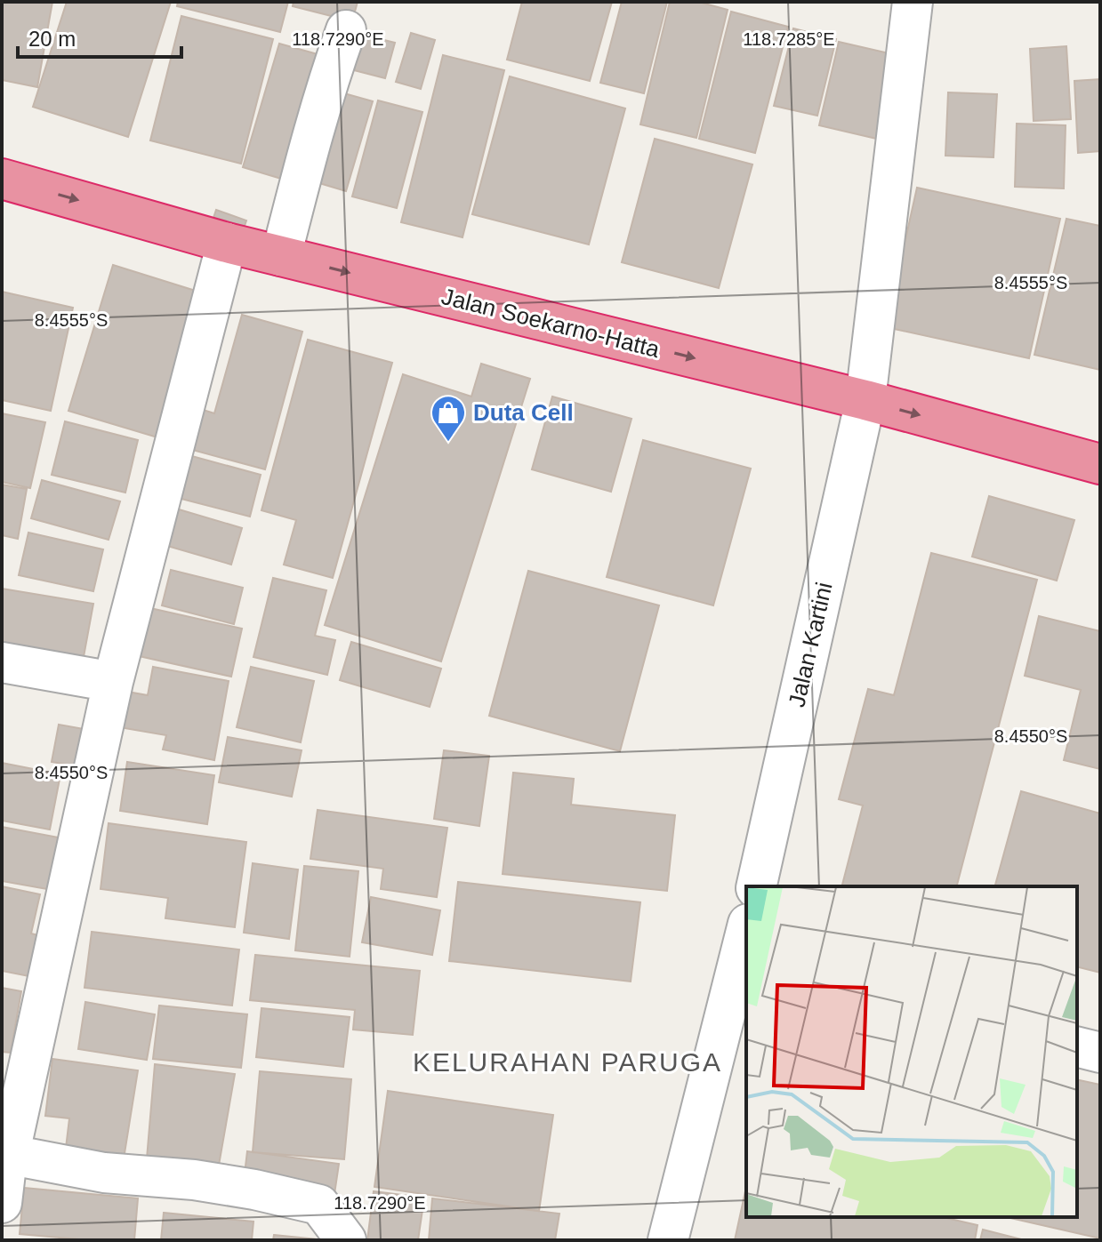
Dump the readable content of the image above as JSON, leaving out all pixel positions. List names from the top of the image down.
{
  "streets": {
    "highway": ["Jalan Soekarno-Hatta"],
    "street": ["Jalan Kartini"]
  },
  "crossings": [
    ["Jalan Soekarno-Hatta", "Jalan Kartini"]
  ],
  "one_way": ["Jalan Soekarno-Hatta"],
  "districts": ["KELURAHAN PARUGA"],
  "places": {
    "shop": ["Duta Cell"]
  },
  "scale_bar": "20 m",
  "coordinates": [
    "118.7290°E",
    "118.7285°E",
    "8.4555°S",
    "8.4550°S"
  ]
}
